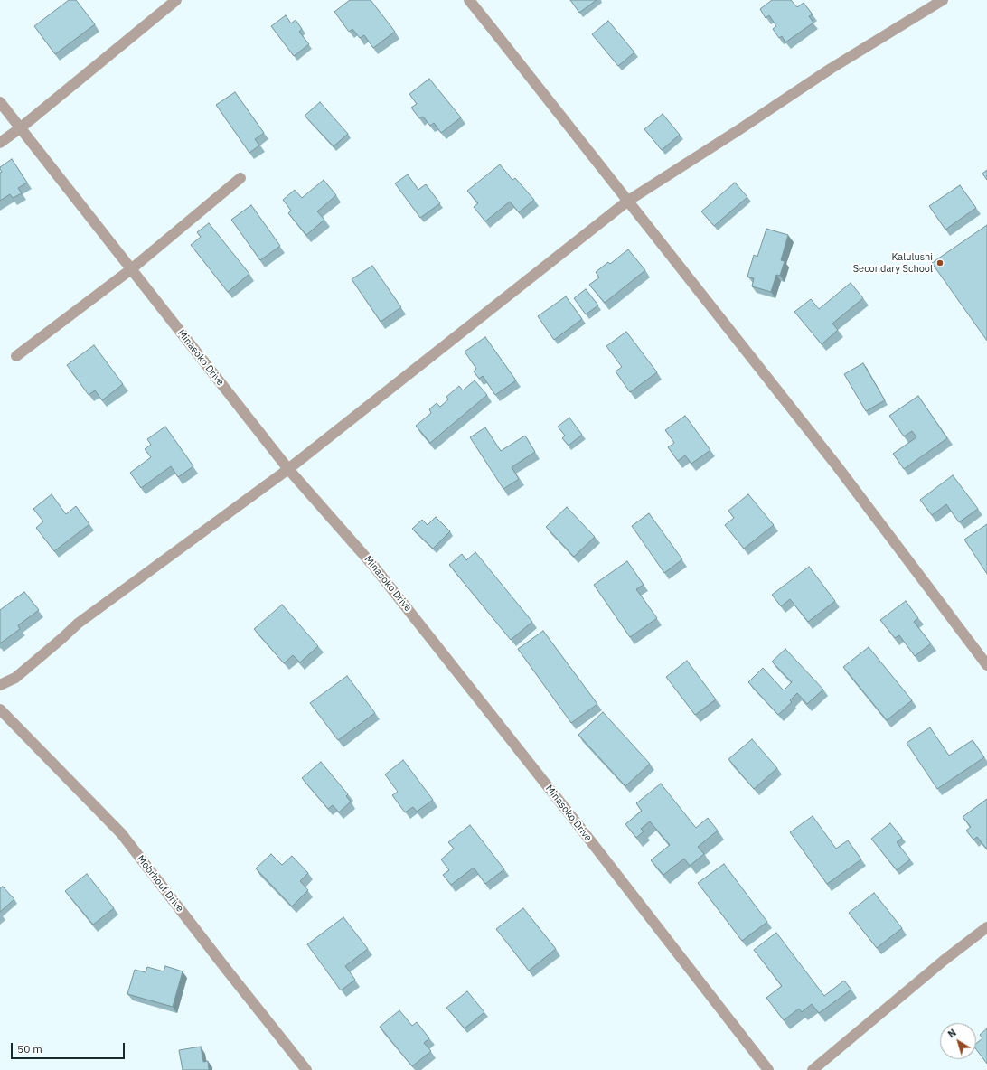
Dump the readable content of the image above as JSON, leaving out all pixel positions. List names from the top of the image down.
{
  "streets": {
    "street": ["Minasoko Drive", "Mobrhouf Drive"]
  },
  "places": ["Kalulushi Secondary School"],
  "scale_bar": "50 m",
  "north": "top left"
}
